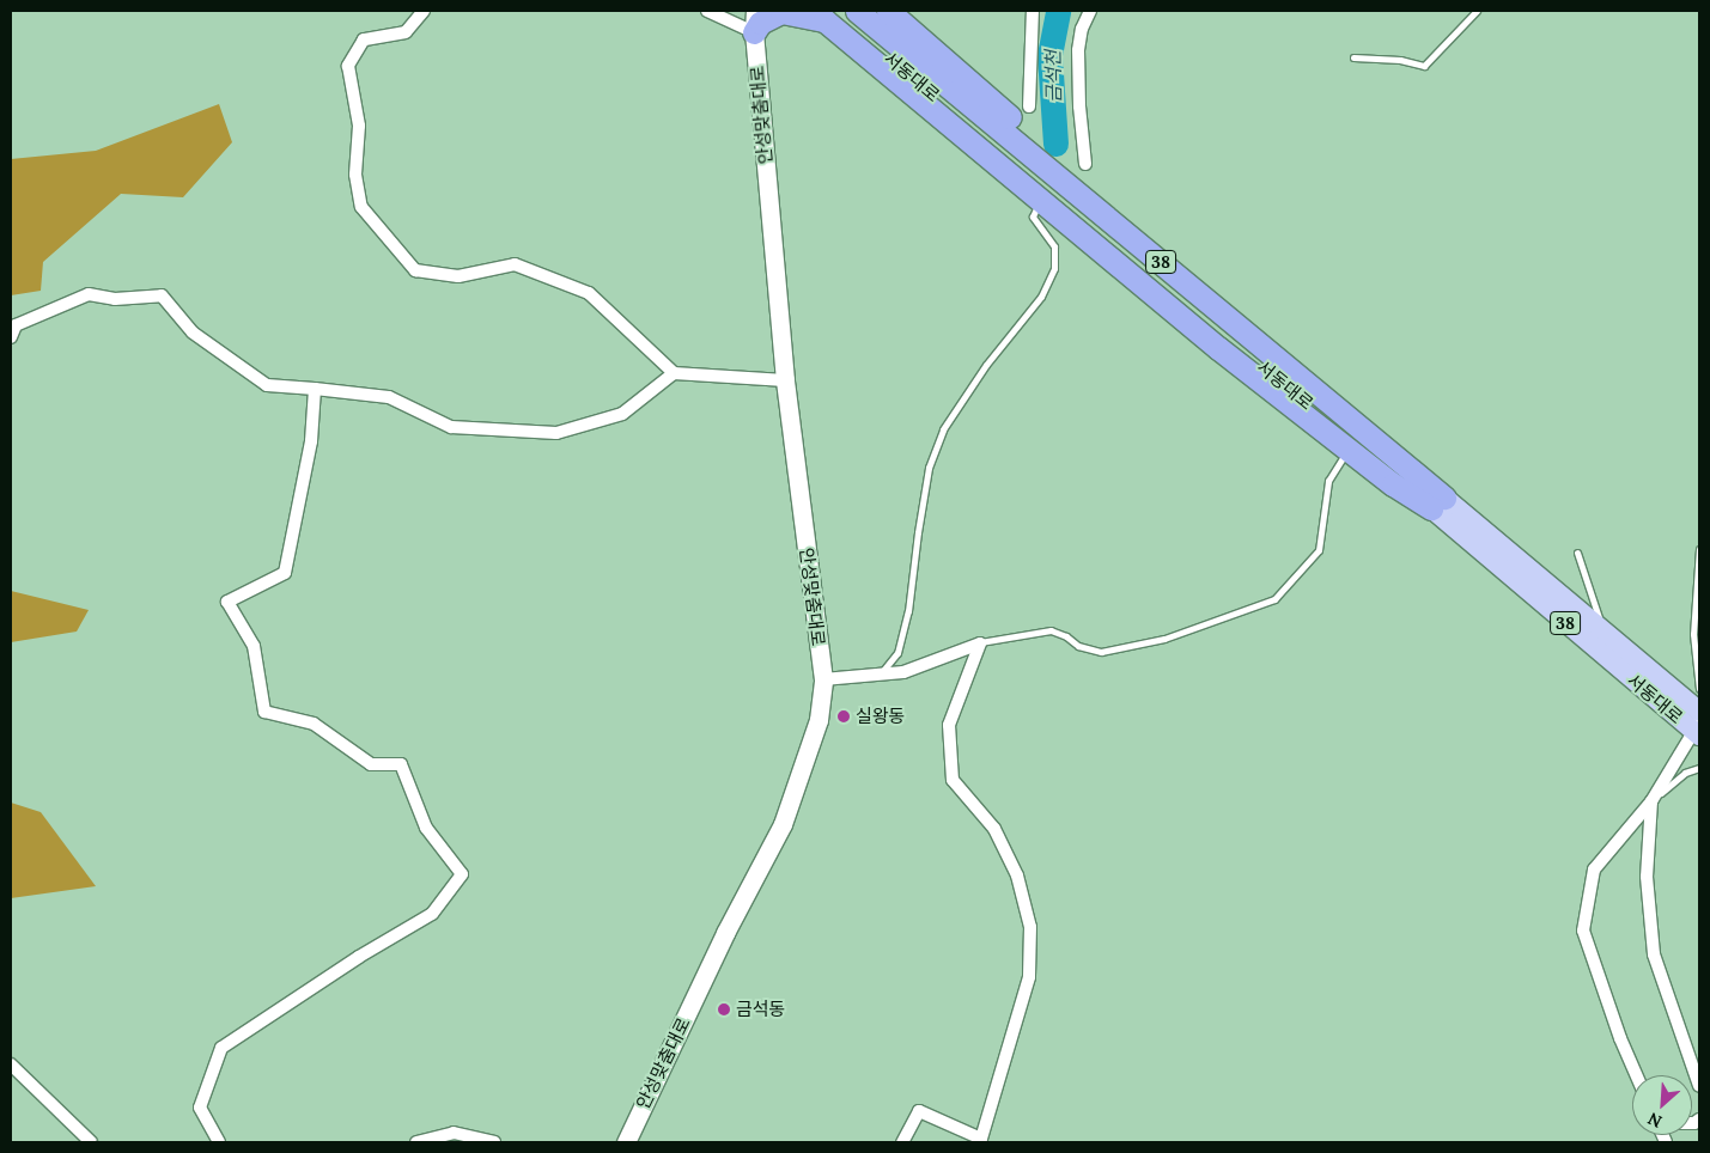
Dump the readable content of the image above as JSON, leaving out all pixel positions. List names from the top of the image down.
{
  "streets": {
    "highway": ["서동대로", "38"],
    "street": ["안성맞춤대로"]
  },
  "crossings": [
    ["서동대로", "38"]
  ],
  "water": ["금석천"],
  "places": ["실왕동", "금석동"],
  "north": "bottom left"
}
